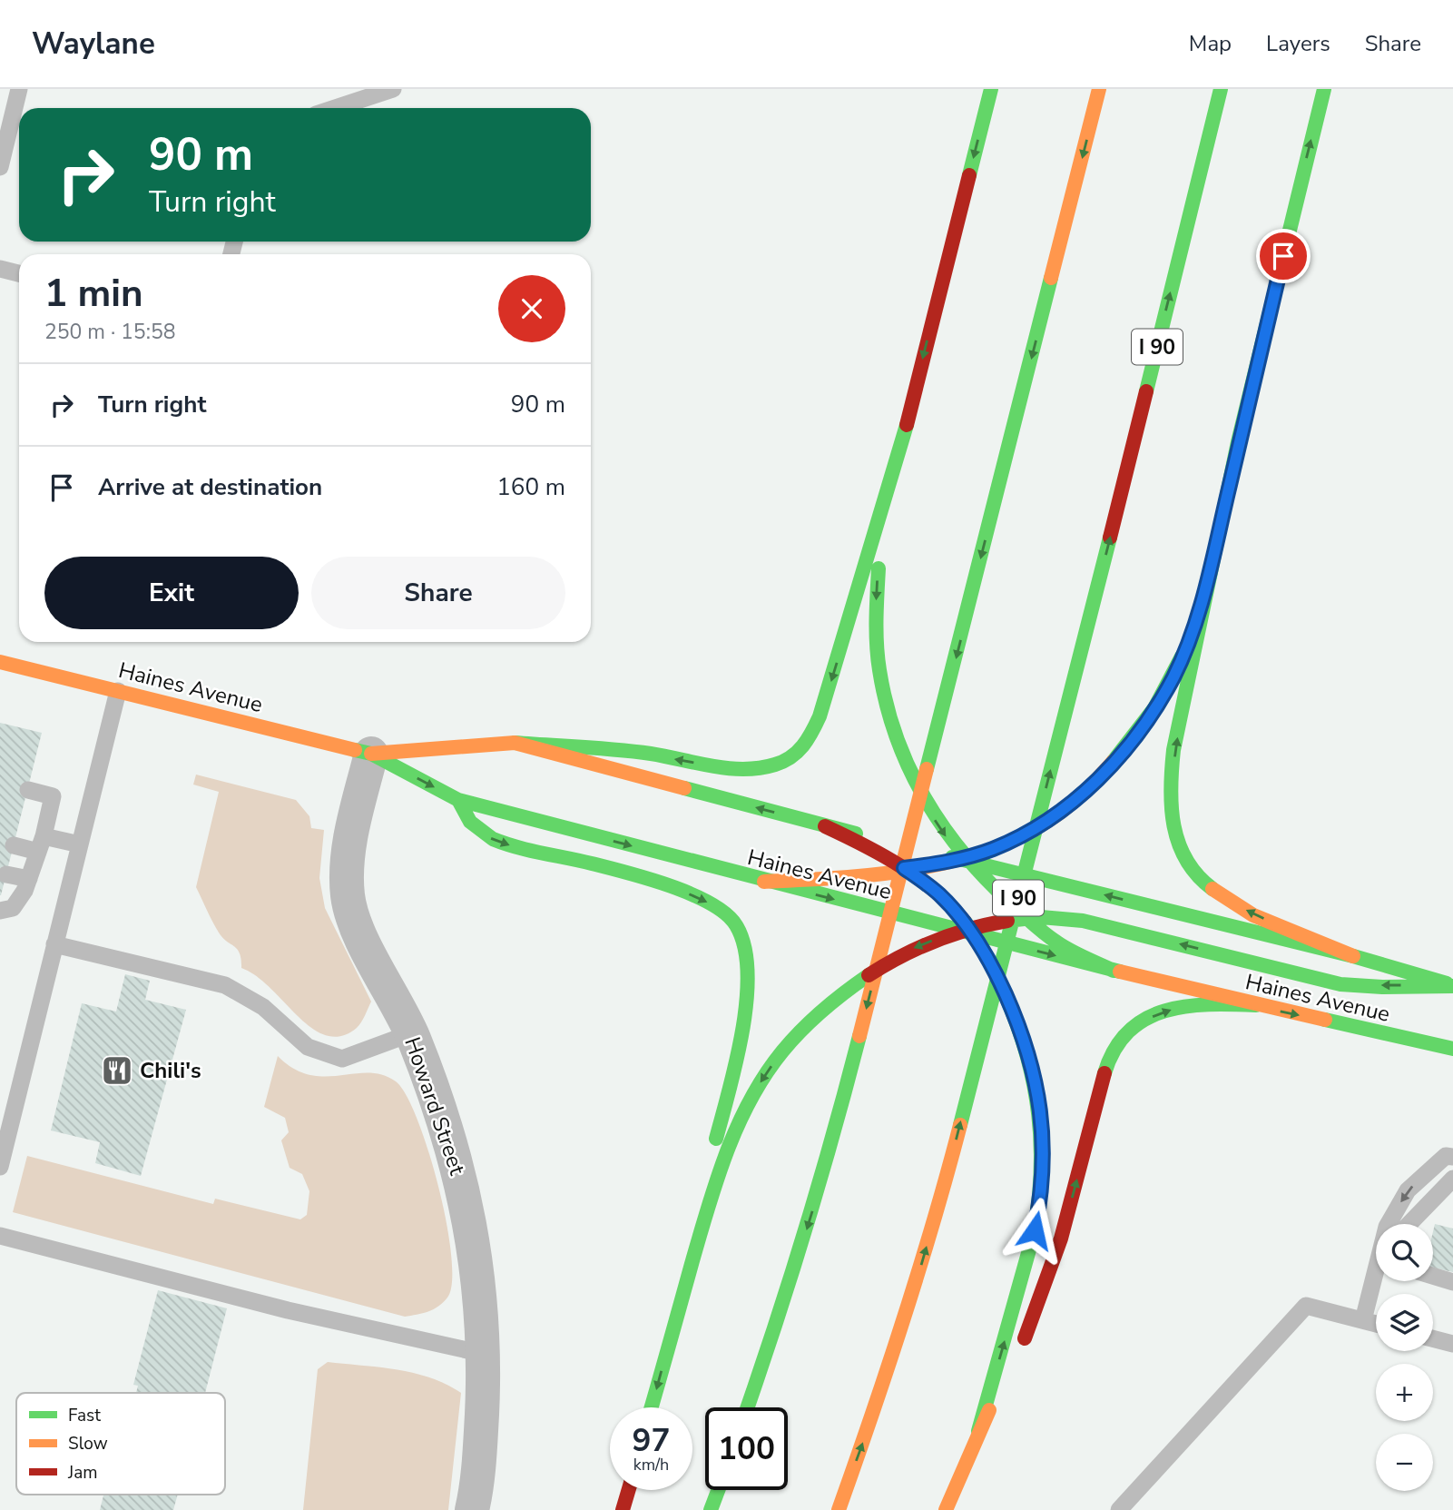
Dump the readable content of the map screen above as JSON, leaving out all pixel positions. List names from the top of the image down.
{
  "streets": {
    "main road": ["I 90", "Haines Avenue"],
    "street": ["Howard Street"]
  },
  "crossings": [
    ["Haines Avenue", "Howard Street"]
  ],
  "places": {
    "restaurant": ["Chili's"]
  },
  "legend": ["Fast", "Slow", "Jam"],
  "page": {
    "header": "Waylane",
    "nav": ["Map", "Layers", "Share"],
    "turn": ["90 m", "Turn right"],
    "heading": ["1 min", "250 m · 15:58"],
    "list": [
      {
        "name": "Turn right",
        "value": "90 m"
      },
      {
        "name": "Arrive at destination",
        "value": "160 m"
      }
    ],
    "buttons": ["Exit", "Share"],
    "map_buttons": ["+", "−"],
    "speed": "97 km/h",
    "limit": "100"
  }
}
